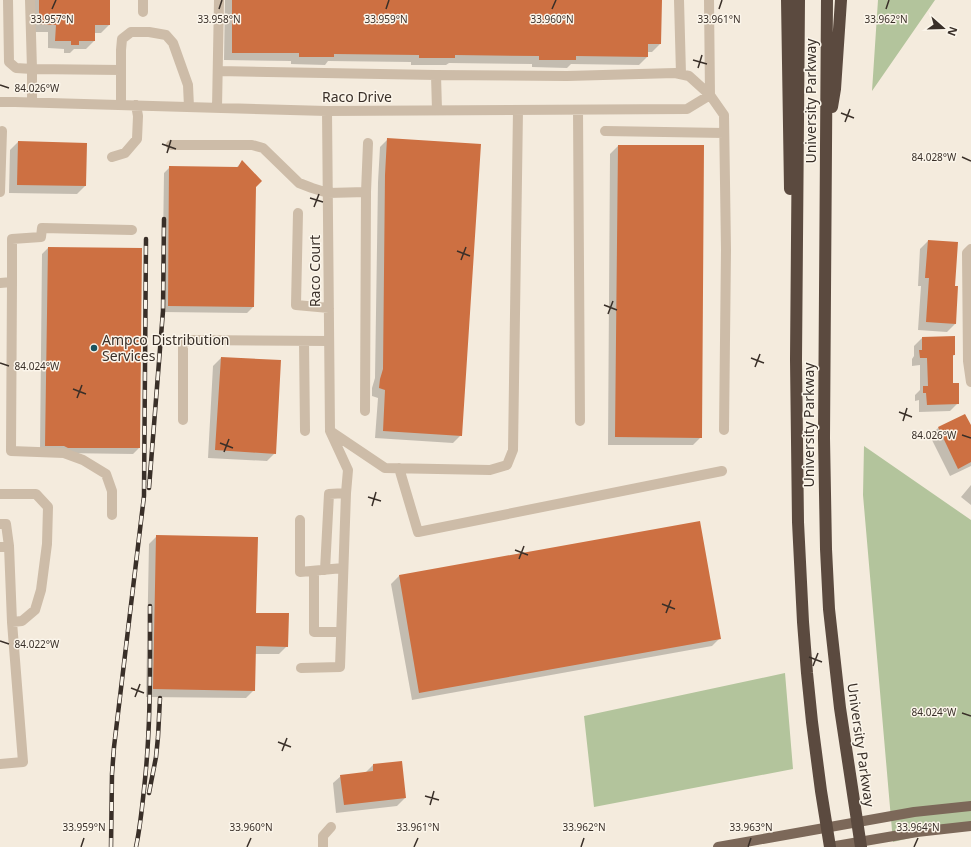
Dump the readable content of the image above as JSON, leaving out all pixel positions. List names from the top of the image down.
{
  "streets": {
    "highway": ["University Parkway"],
    "street": ["Raco Drive", "Raco Court"]
  },
  "crossings": [
    ["Raco Drive", "Raco Court"]
  ],
  "places": ["Ampco Distribution Services"],
  "north": "right",
  "coordinates": [
    "33.962°N",
    "33.957°N",
    "33.958°N",
    "33.959°N",
    "33.960°N",
    "33.961°N",
    "84.026°W",
    "84.028°W",
    "84.024°W",
    "84.022°W",
    "33.963°N",
    "33.964°N"
  ]
}
